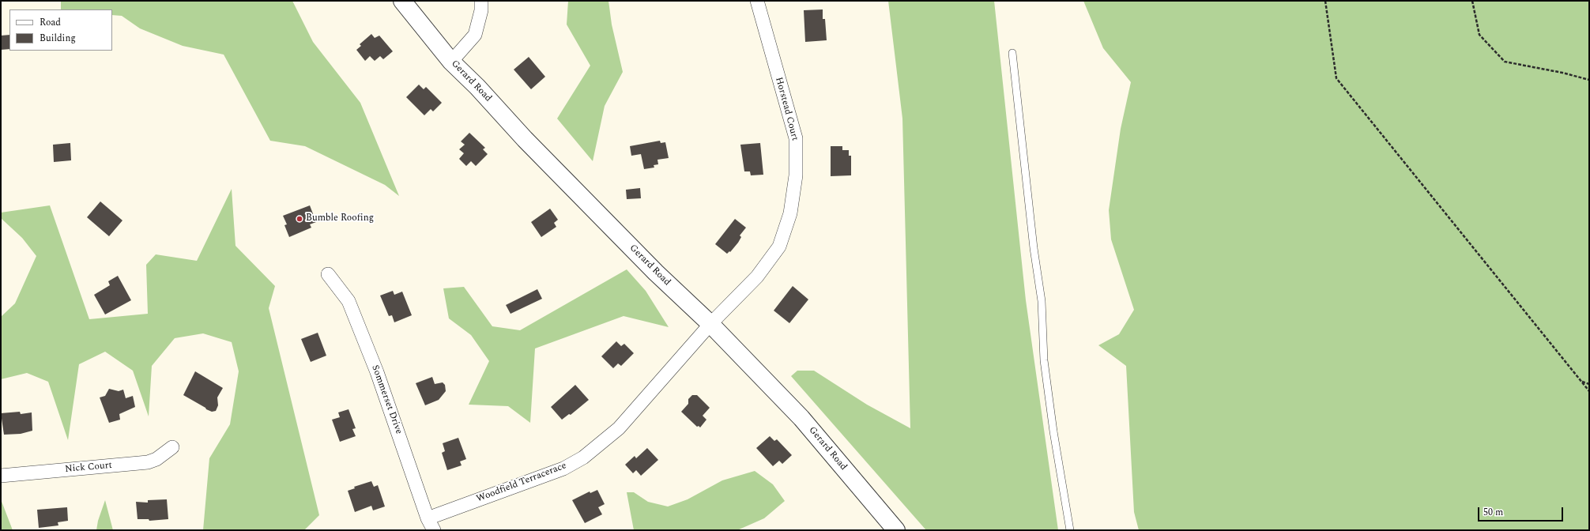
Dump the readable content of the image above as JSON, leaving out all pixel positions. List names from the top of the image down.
{
  "streets": {
    "street": [
      "Gerard Road",
      "Horstead Court",
      "Sommerset Drive",
      "Nick Court",
      "Woodfield Terracerace"
    ]
  },
  "crossings": [
    ["Gerard Road", "Horstead Court"],
    ["Gerard Road", "Woodfield Terracerace"],
    ["Horstead Court", "Woodfield Terracerace"],
    ["Sommerset Drive", "Woodfield Terracerace"]
  ],
  "places": ["Bumble Roofing"],
  "legend": ["Road", "Building"],
  "scale_bar": "50 m"
}
